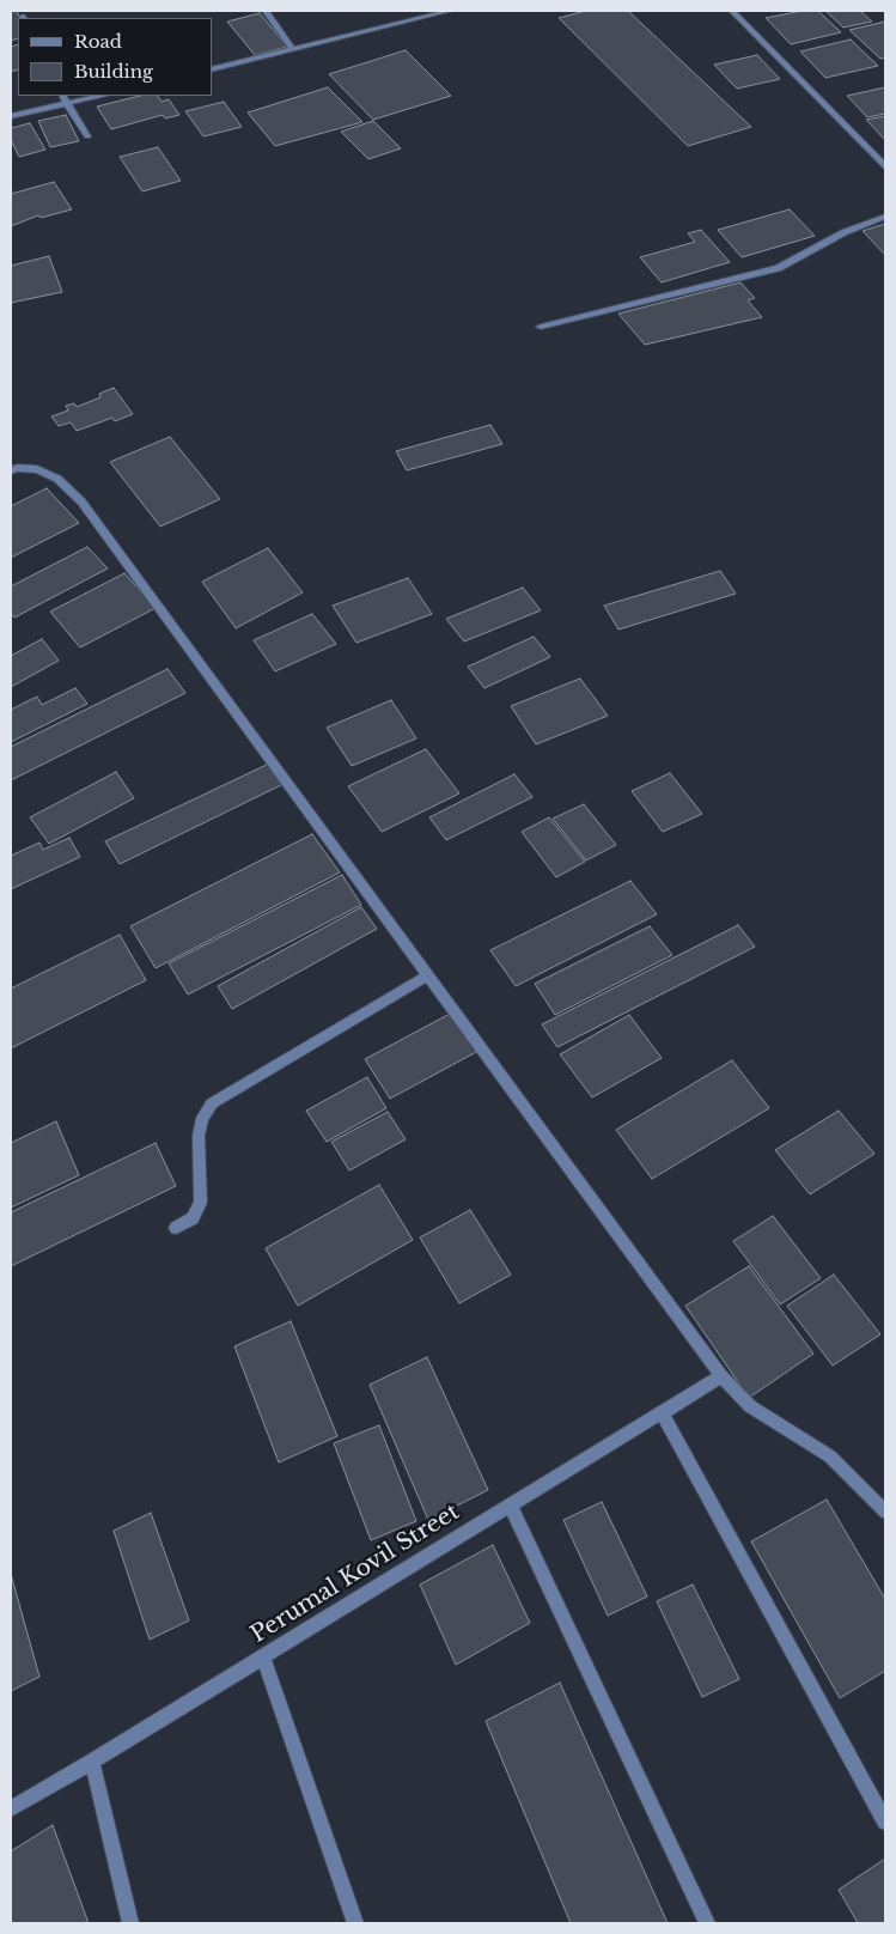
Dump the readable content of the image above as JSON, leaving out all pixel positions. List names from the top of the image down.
{
  "streets": {
    "street": ["Perumal Kovil Street"]
  },
  "legend": ["Road", "Building"]
}
